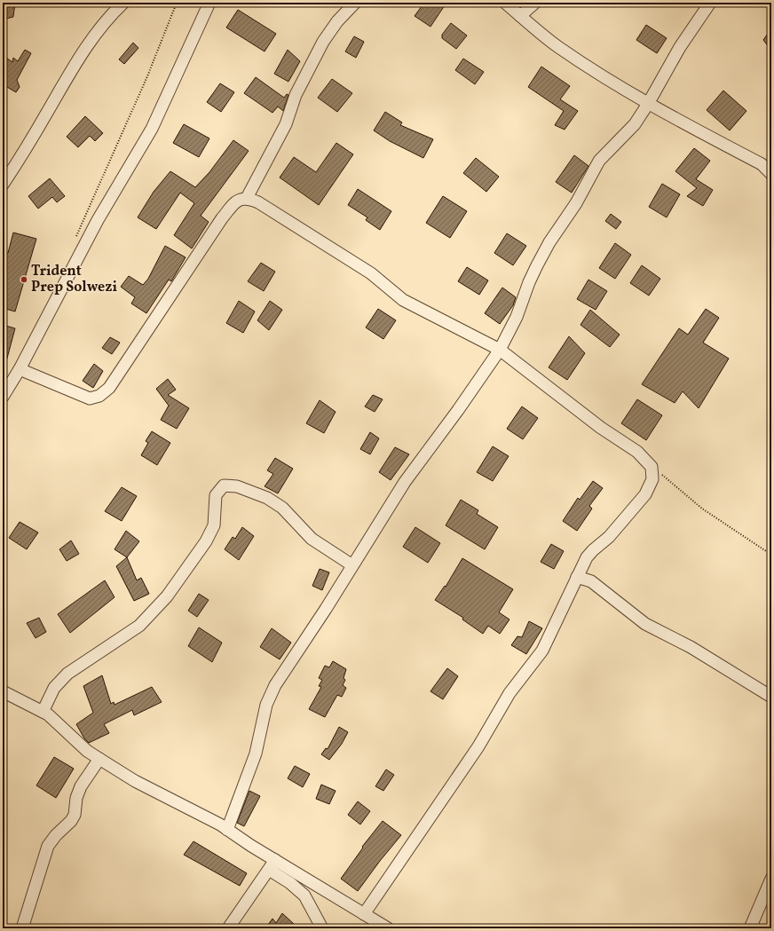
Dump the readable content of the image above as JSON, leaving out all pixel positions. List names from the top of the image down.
{
  "places": ["Trident Prep Solwezi"]
}
